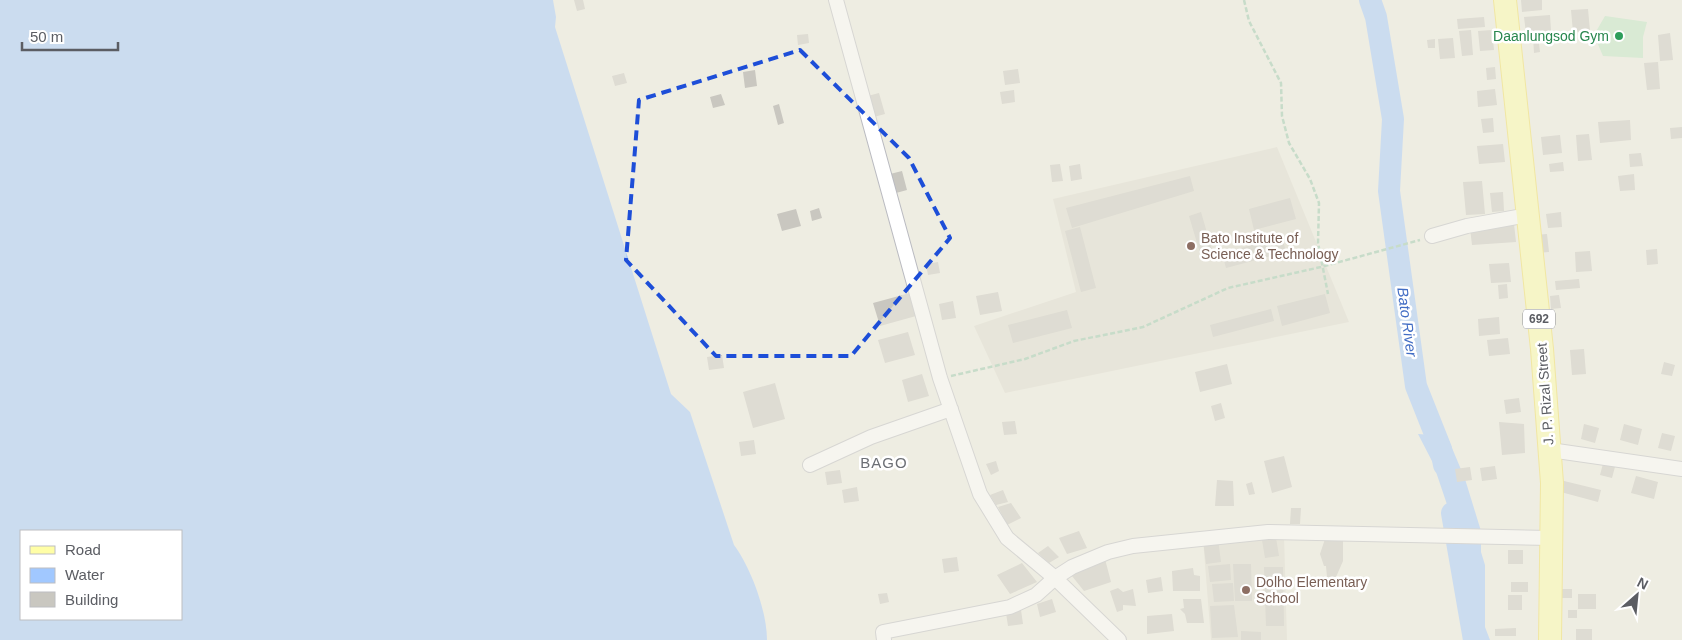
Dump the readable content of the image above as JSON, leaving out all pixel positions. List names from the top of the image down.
{
  "streets": {
    "main road": ["692", "J. P. Rizal Street"]
  },
  "districts": ["BAGO"],
  "water": ["Bato River"],
  "places": ["Daanlungsod Gym", "Bato Institute of Science & Technology", "Dolho Elementary School"],
  "legend": ["Road", "Water", "Building"],
  "scale_bar": "50 m",
  "north": "top right"
}
